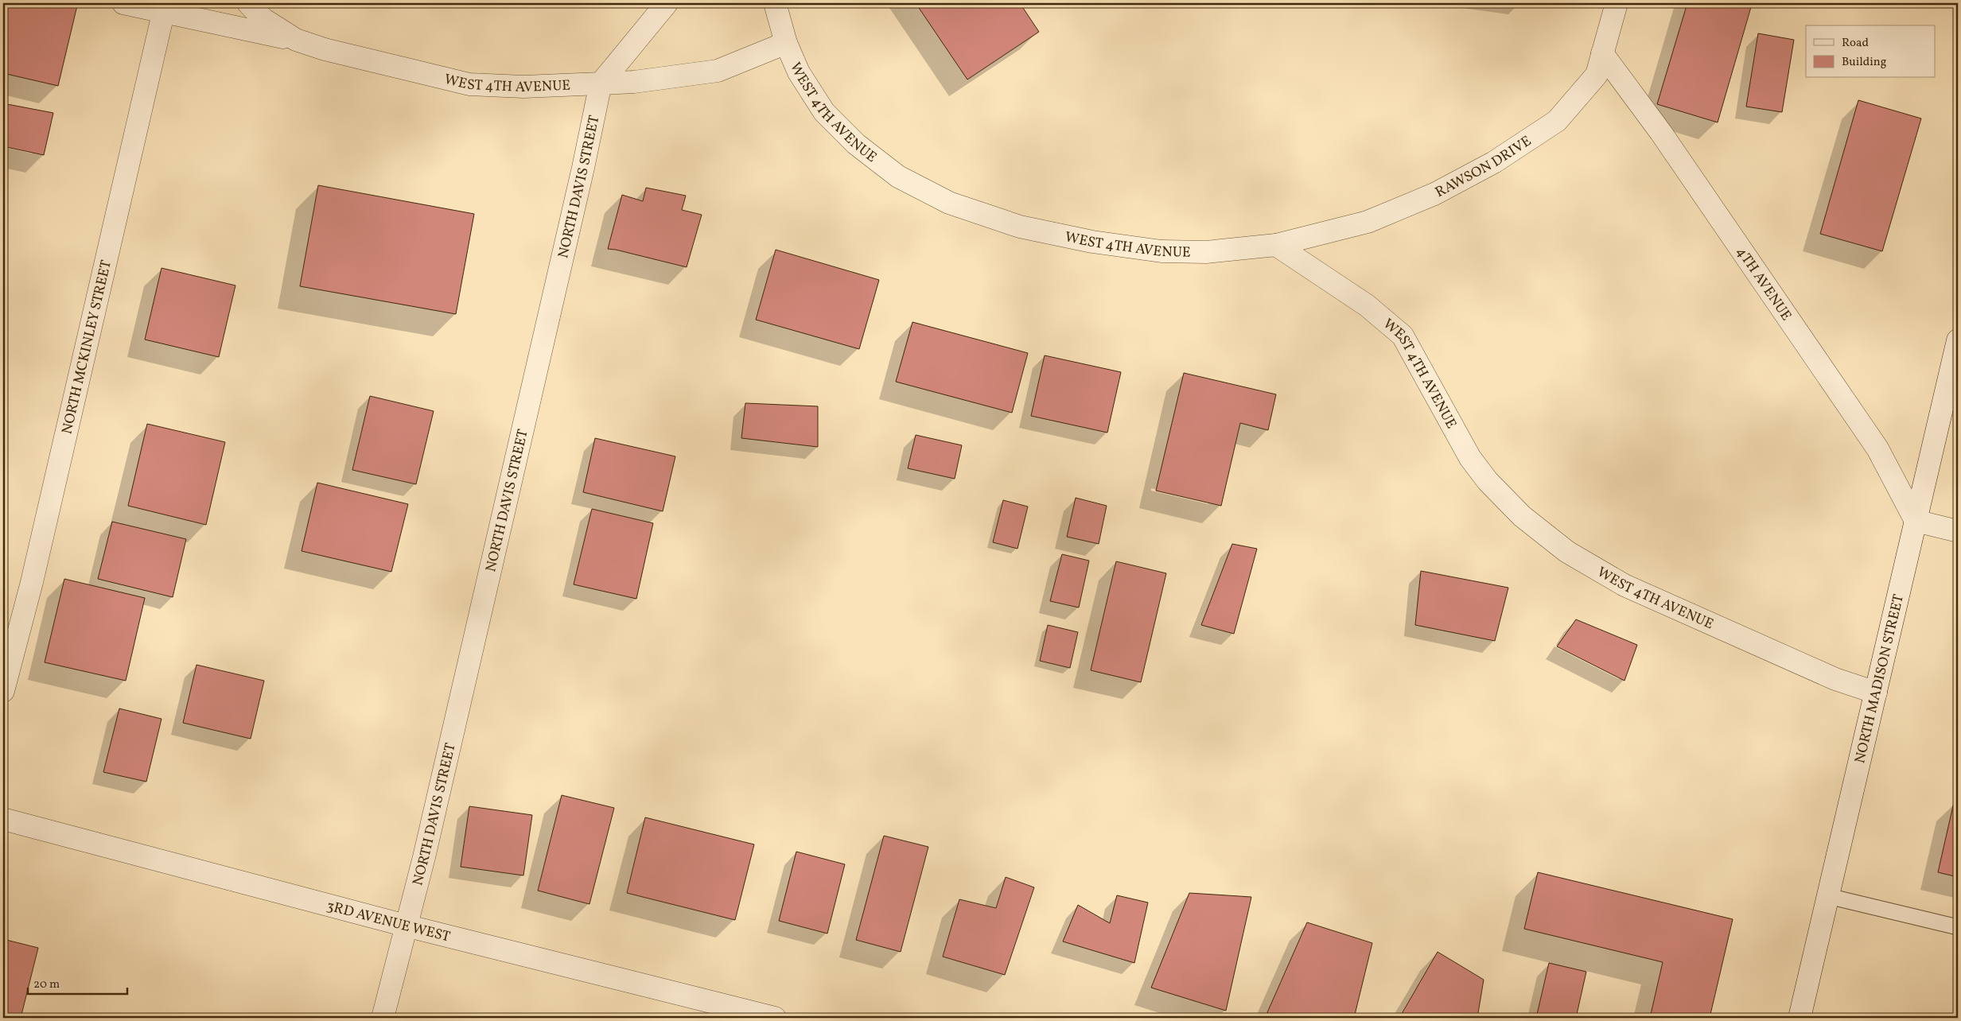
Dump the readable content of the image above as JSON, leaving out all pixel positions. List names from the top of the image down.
{
  "streets": {
    "street": [
      "WEST 4TH AVENUE",
      "RAWSON DRIVE",
      "NORTH DAVIS STREET",
      "4TH AVENUE",
      "NORTH MCKINLEY STREET",
      "NORTH MADISON STREET",
      "3RD AVENUE WEST"
    ]
  },
  "crossings": [
    ["WEST 4TH AVENUE", "RAWSON DRIVE"],
    ["WEST 4TH AVENUE", "NORTH DAVIS STREET"],
    ["WEST 4TH AVENUE", "NORTH MCKINLEY STREET"],
    ["WEST 4TH AVENUE", "NORTH MADISON STREET"],
    ["RAWSON DRIVE", "4TH AVENUE"],
    ["NORTH DAVIS STREET", "3RD AVENUE WEST"],
    ["4TH AVENUE", "NORTH MADISON STREET"]
  ],
  "legend": ["Road", "Building"],
  "scale_bar": "20 m"
}
